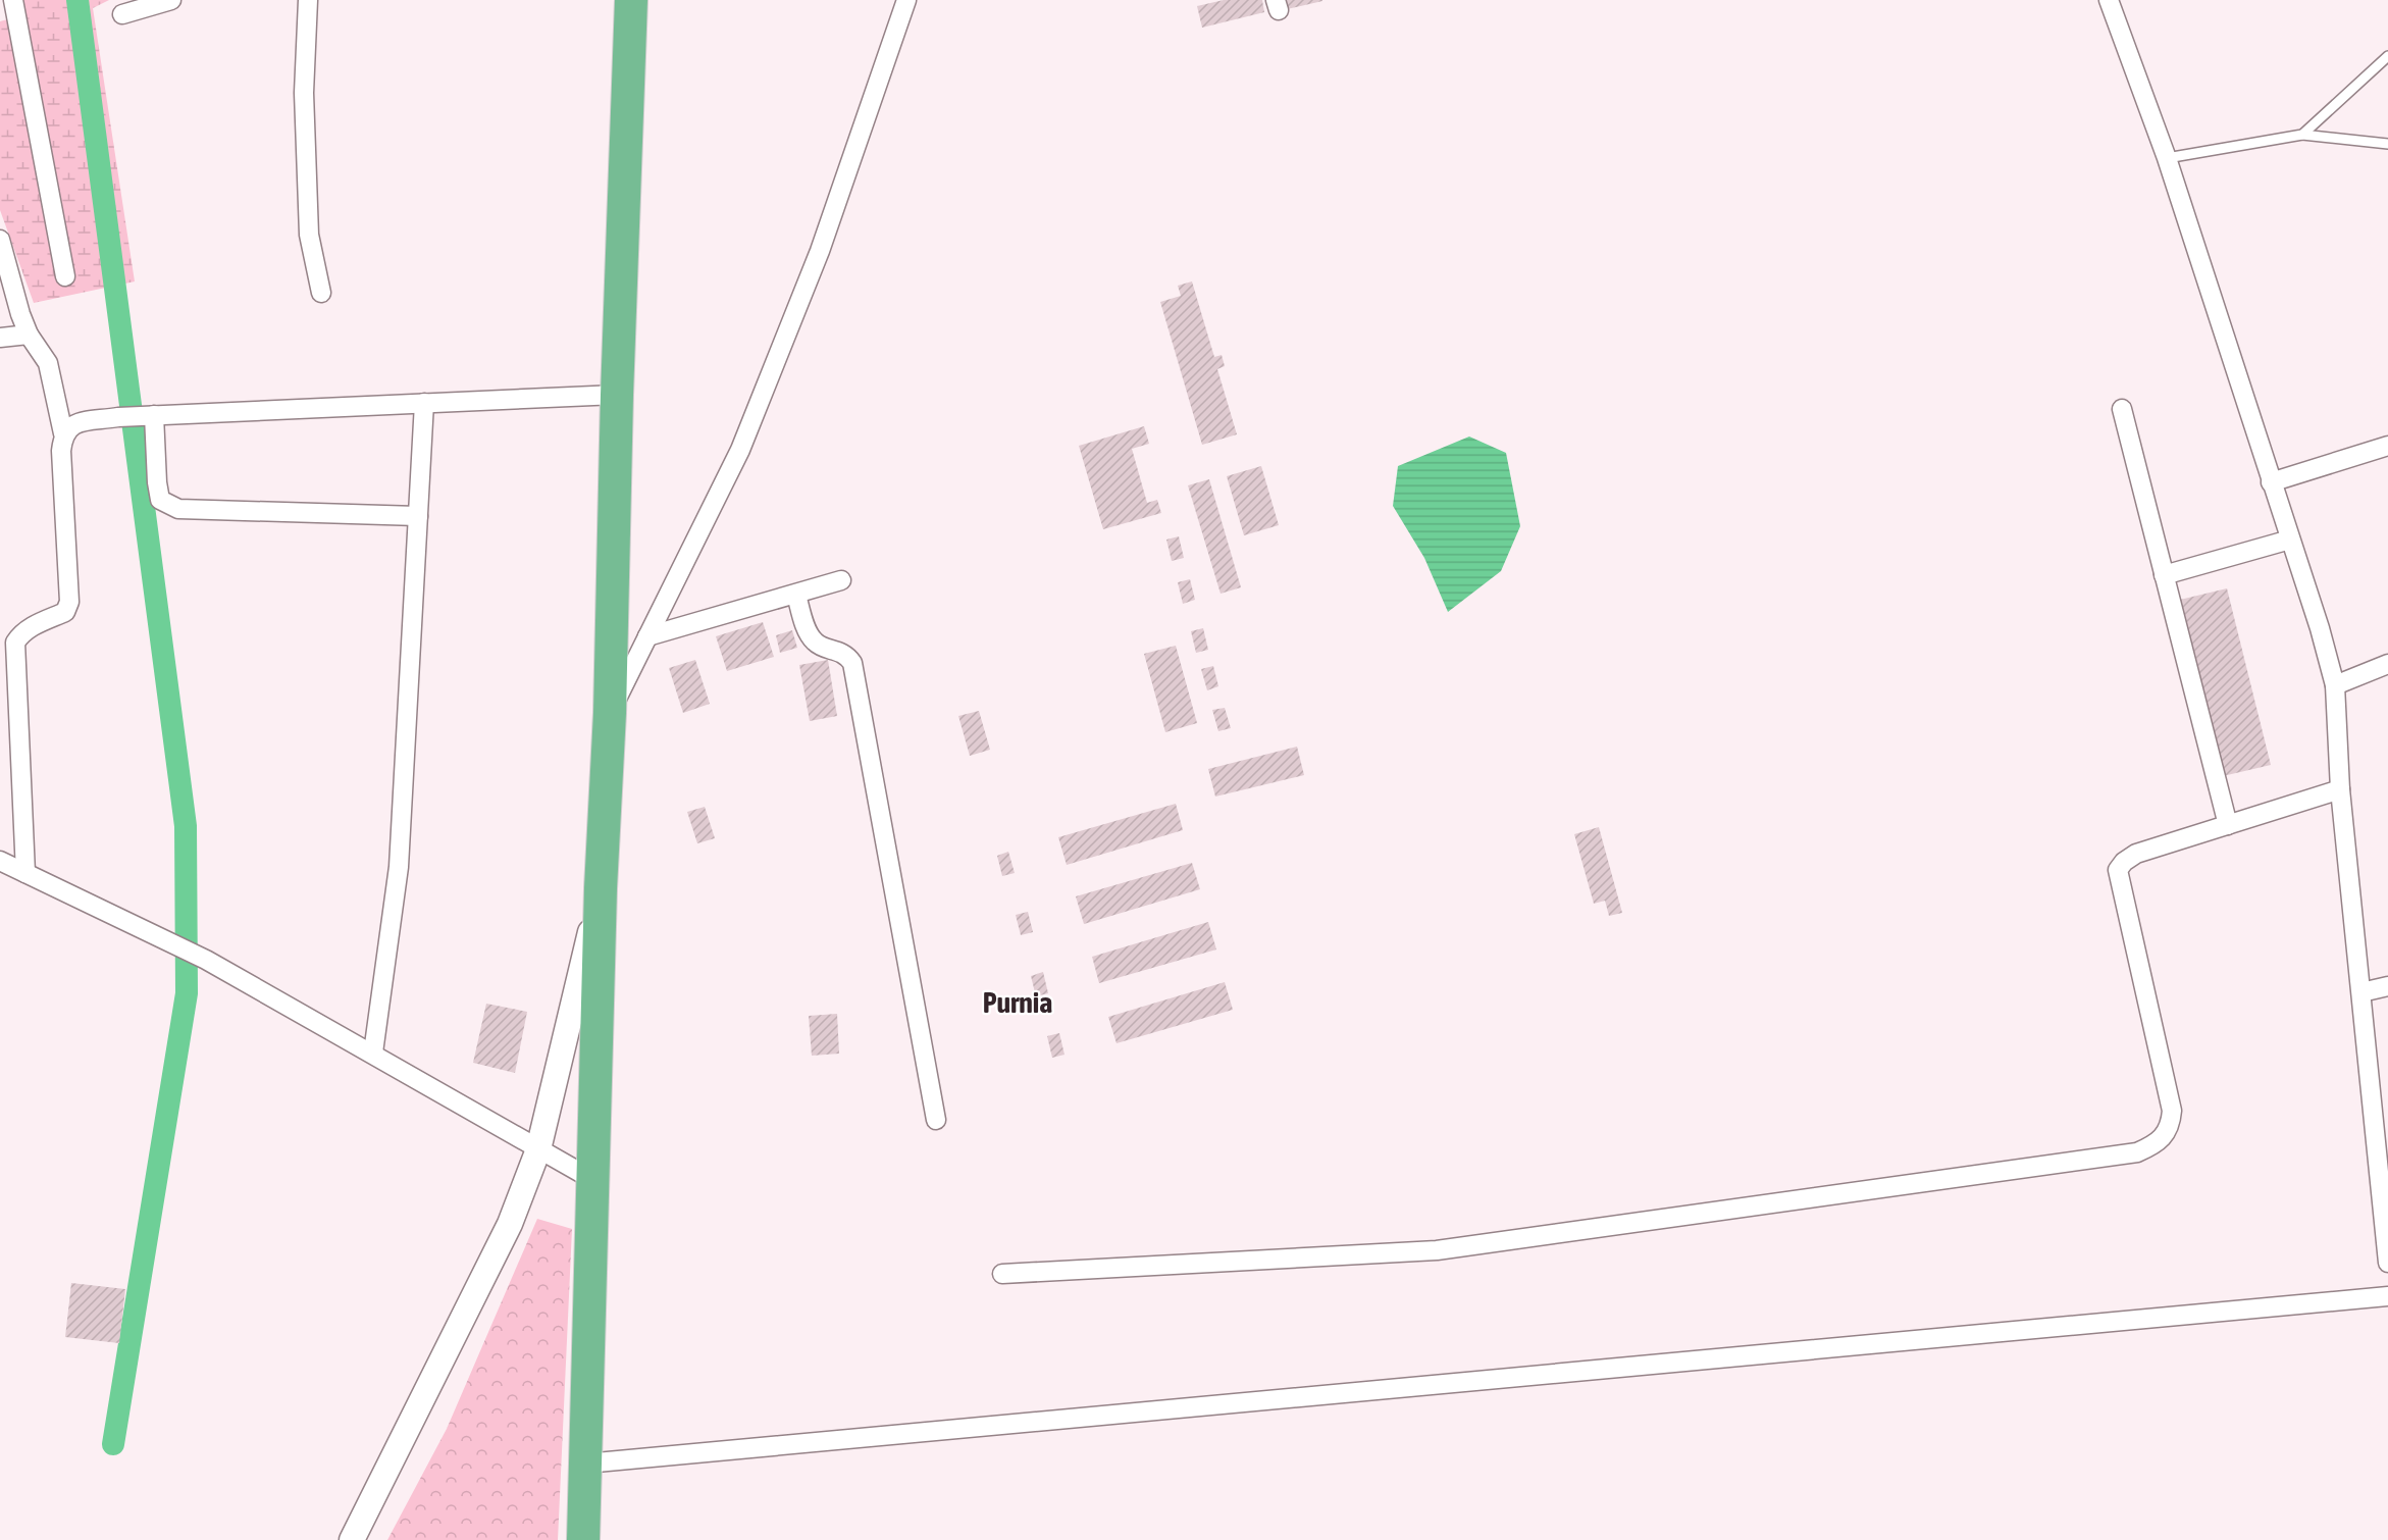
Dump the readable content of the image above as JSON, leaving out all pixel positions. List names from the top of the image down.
{
  "districts": ["Purnia"]
}
